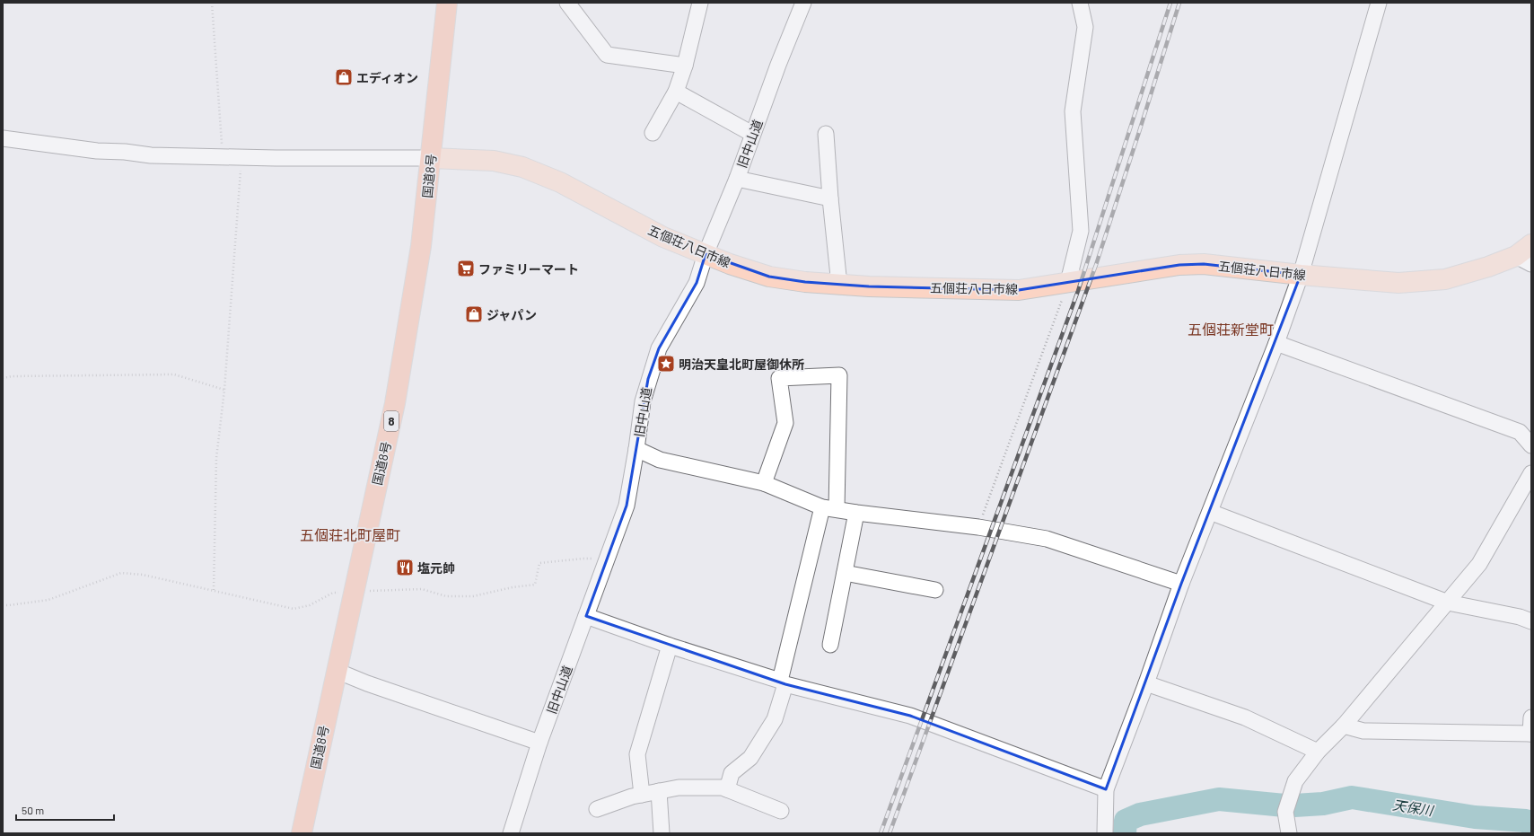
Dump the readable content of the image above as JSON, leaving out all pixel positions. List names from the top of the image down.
{
  "streets": {
    "highway": ["国道8号", "8"],
    "main road": ["五個荘八日市線"],
    "street": ["旧中山道"]
  },
  "crossings": [
    ["旧中山道", "五個荘八日市線"],
    ["国道8号", "五個荘八日市線"]
  ],
  "districts": ["五個荘新堂町", "五個荘北町屋町"],
  "water": ["天保川"],
  "places": {
    "shop": ["エディオン", "ジャパン"],
    "supermarket": ["ファミリーマート"],
    "place": ["明治天皇北町屋御休所"],
    "restaurant": ["塩元帥"]
  },
  "scale_bar": "50 m"
}
